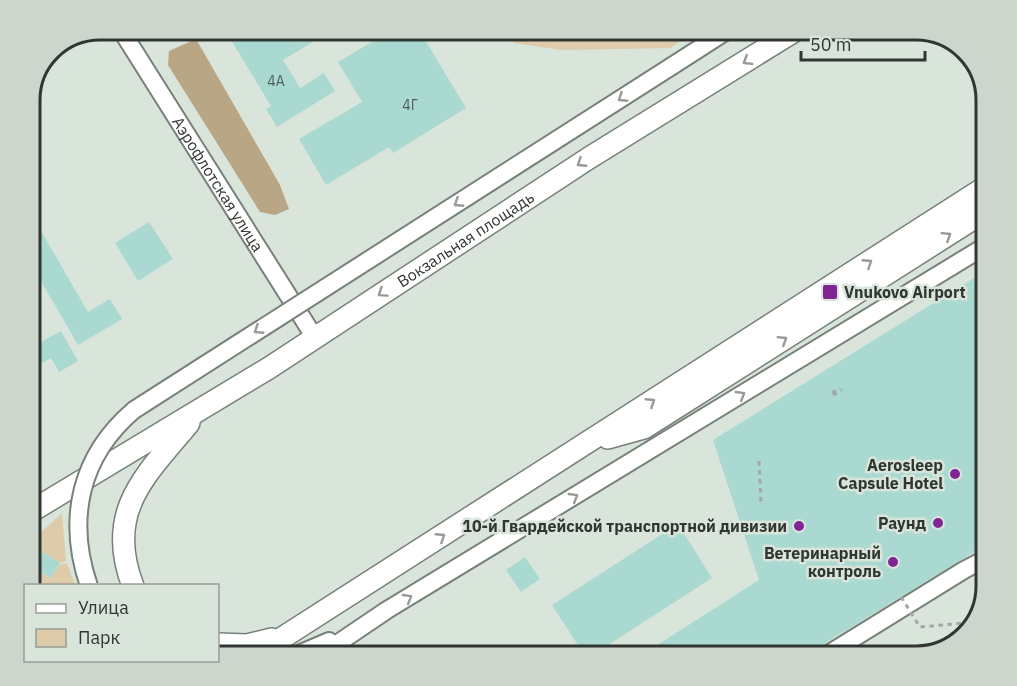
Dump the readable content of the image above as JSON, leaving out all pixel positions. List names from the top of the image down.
{
  "streets": {
    "main road": ["Вокзальная площадь"],
    "street": ["Аэрофлотская улица"]
  },
  "crossings": [
    ["Аэрофлотская улица", "Вокзальная площадь"]
  ],
  "one_way": ["Вокзальная площадь"],
  "places": {
    "transit": ["Vnukovo Airport"],
    "other": [
      "Aerosleep Capsule Hotel",
      "Раунд",
      "10-й Гвардейской транспортной дивизии",
      "Ветеринарный контроль"
    ]
  },
  "house_numbers": ["4А", "4Г"],
  "legend": ["Улица", "Парк"],
  "scale_bar": "50 m"
}
